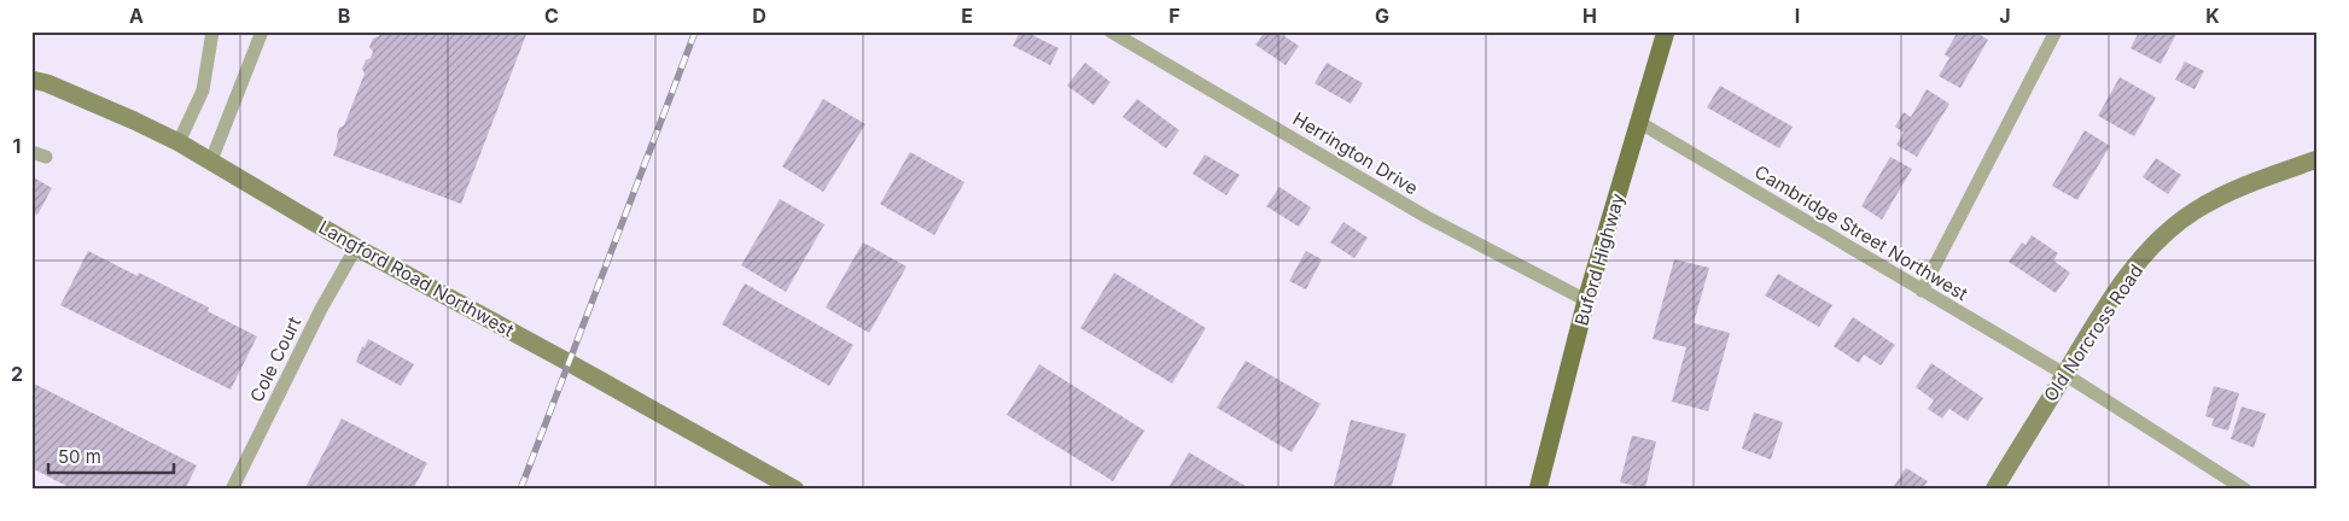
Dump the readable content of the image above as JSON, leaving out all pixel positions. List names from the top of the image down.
{
  "streets": {
    "main road": ["Buford Highway"],
    "street": [
      "Herrington Drive",
      "Cambridge Street Northwest",
      "Langford Road Northwest",
      "Old Norcross Road",
      "Cole Court"
    ]
  },
  "crossings": [
    ["Herrington Drive", "Buford Highway"],
    ["Cambridge Street Northwest", "Buford Highway"],
    ["Cambridge Street Northwest", "Old Norcross Road"],
    ["Langford Road Northwest", "Cole Court"]
  ],
  "scale_bar": "50 m",
  "grid": {
    "columns": [
      "A",
      "B",
      "C",
      "D",
      "E",
      "F",
      "G",
      "H",
      "I",
      "J",
      "K"
    ],
    "rows": ["1", "2"]
  }
}
